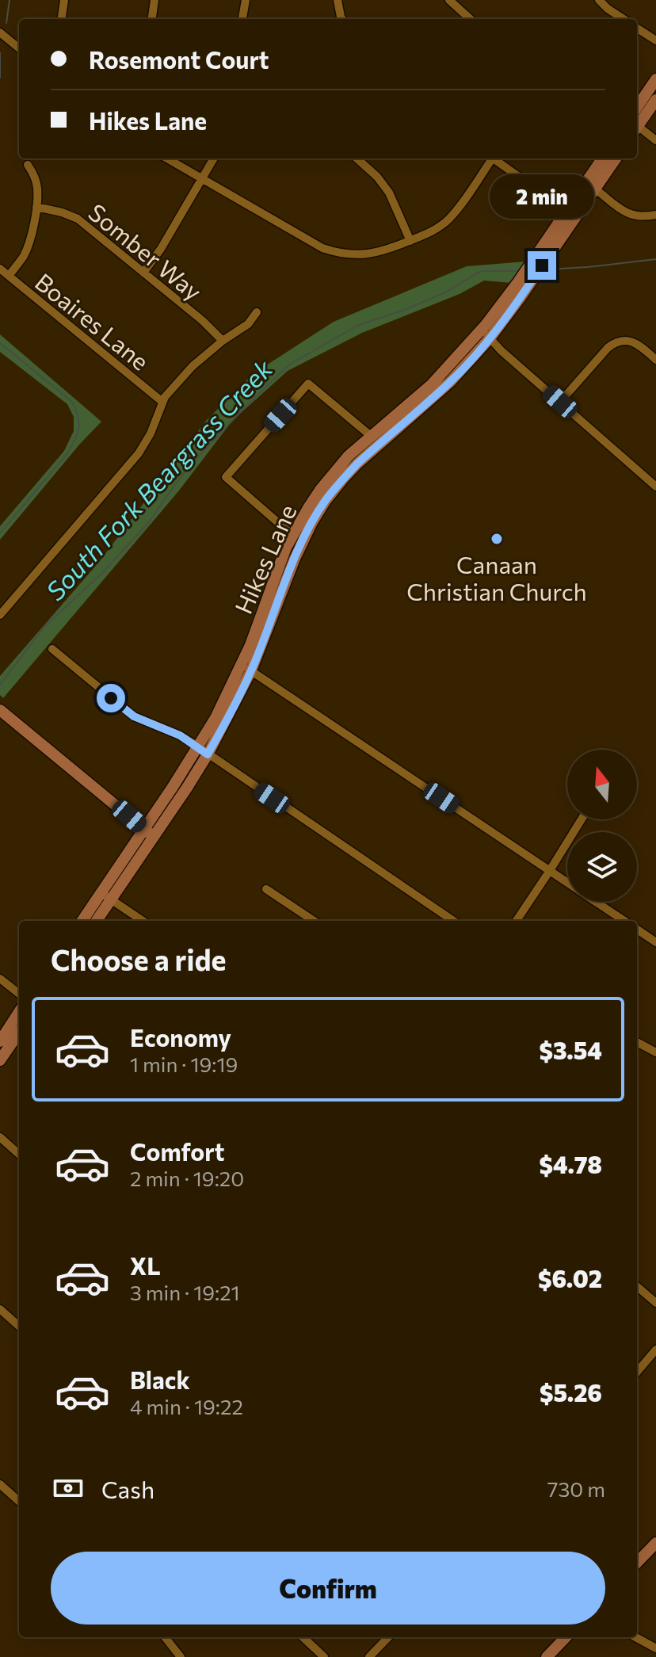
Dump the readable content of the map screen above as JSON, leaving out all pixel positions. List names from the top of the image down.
{
  "streets": {
    "main road": ["Hikes Lane"],
    "street": ["Somber Way", "Boaires Lane"]
  },
  "water": ["South Fork Beargrass Creek"],
  "places": ["Canaan Christian Church"],
  "north": "top",
  "page": {
    "banner": ["Rosemont Court", "Hikes Lane"],
    "bubble": "2 min",
    "heading": "Choose a ride",
    "list": [
      {
        "name": "Economy",
        "note": "1 min · 19:19",
        "value": "$3.54"
      },
      {
        "name": "Comfort",
        "note": "2 min · 19:20",
        "value": "$4.78"
      },
      {
        "name": "XL",
        "note": "3 min · 19:21",
        "value": "$6.02"
      },
      {
        "name": "Black",
        "note": "4 min · 19:22",
        "value": "$5.26"
      }
    ],
    "pay": ["Cash", "730 m"],
    "buttons": "Confirm"
  }
}
